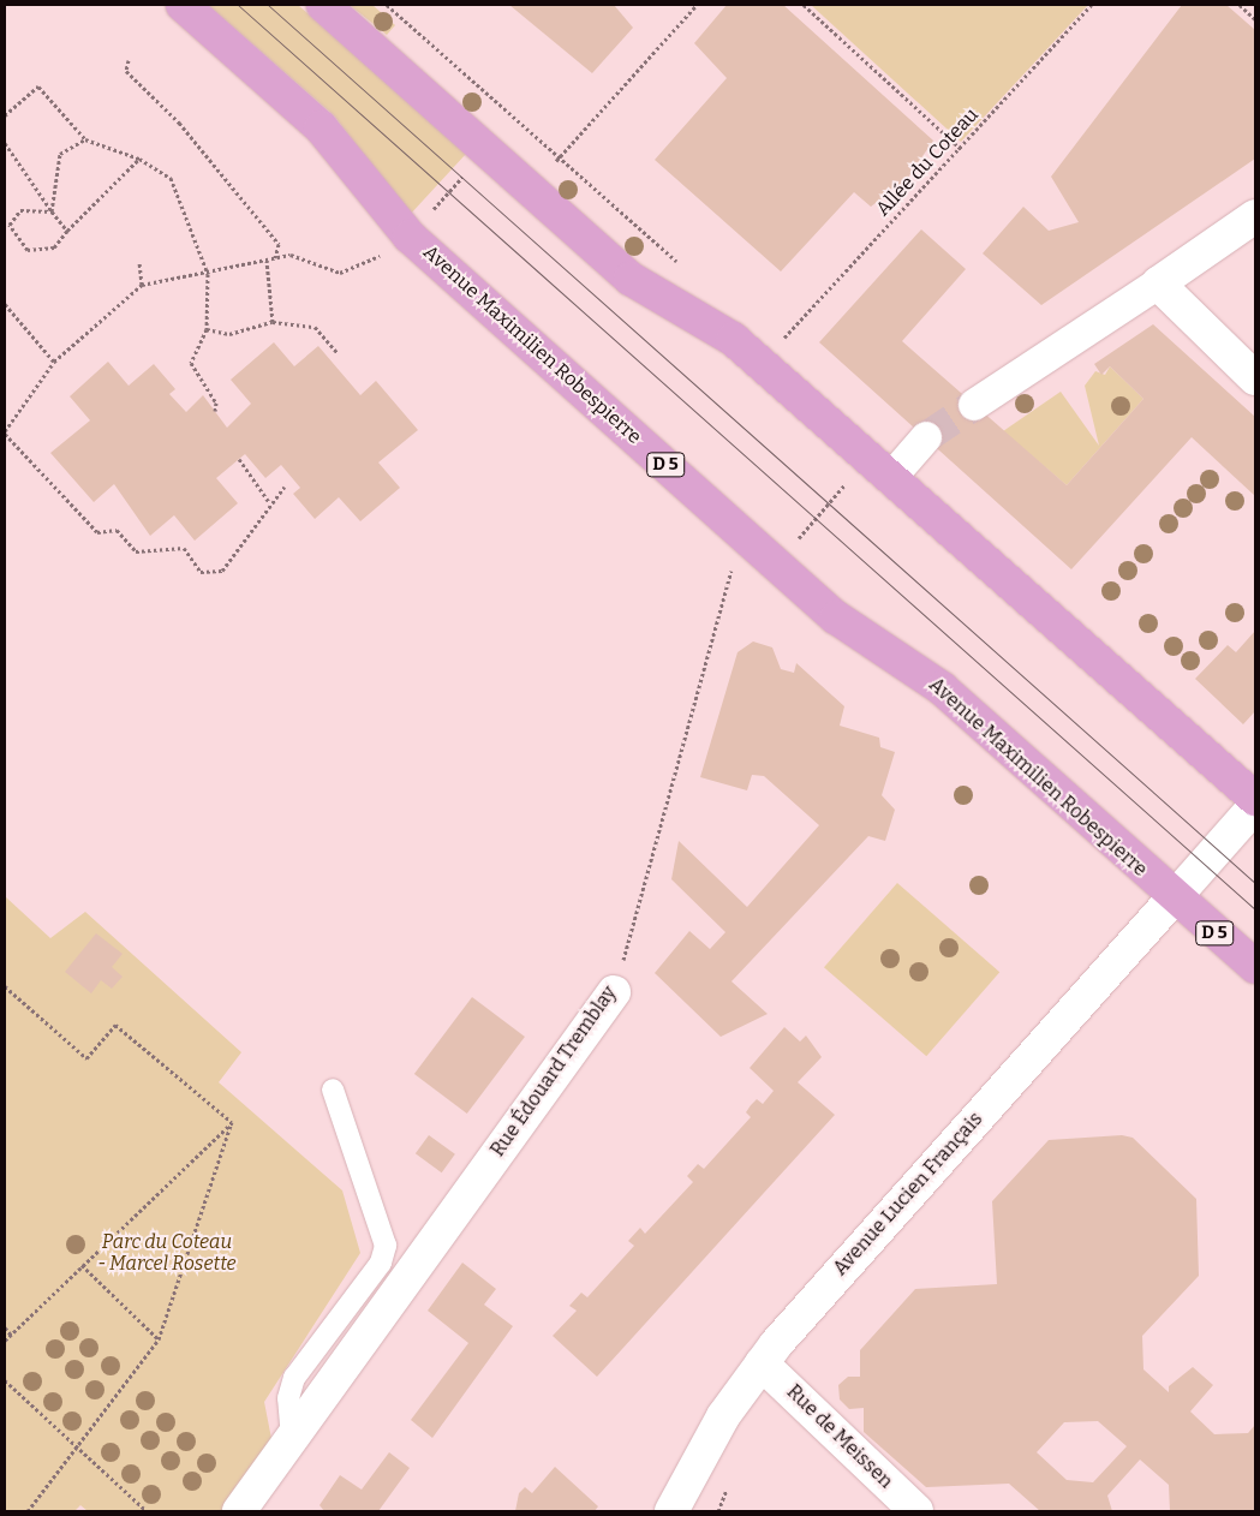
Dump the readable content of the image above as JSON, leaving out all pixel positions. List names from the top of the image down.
{
  "streets": {
    "main road": ["Avenue Maximilien Robespierre", "D 5"],
    "street": ["Rue Édouard Tremblay", "Avenue Lucien Français", "Rue de Meissen"],
    "path": ["Allée du Coteau"]
  },
  "crossings": [
    ["Avenue Maximilien Robespierre", "D 5"],
    ["Avenue Maximilien Robespierre", "Rue Édouard Tremblay"],
    ["Avenue Maximilien Robespierre", "Avenue Lucien Français"],
    ["D 5", "Avenue Lucien Français"],
    ["Avenue Lucien Français", "Rue de Meissen"]
  ],
  "parks": ["Parc du Coteau - Marcel Rosette"]
}
